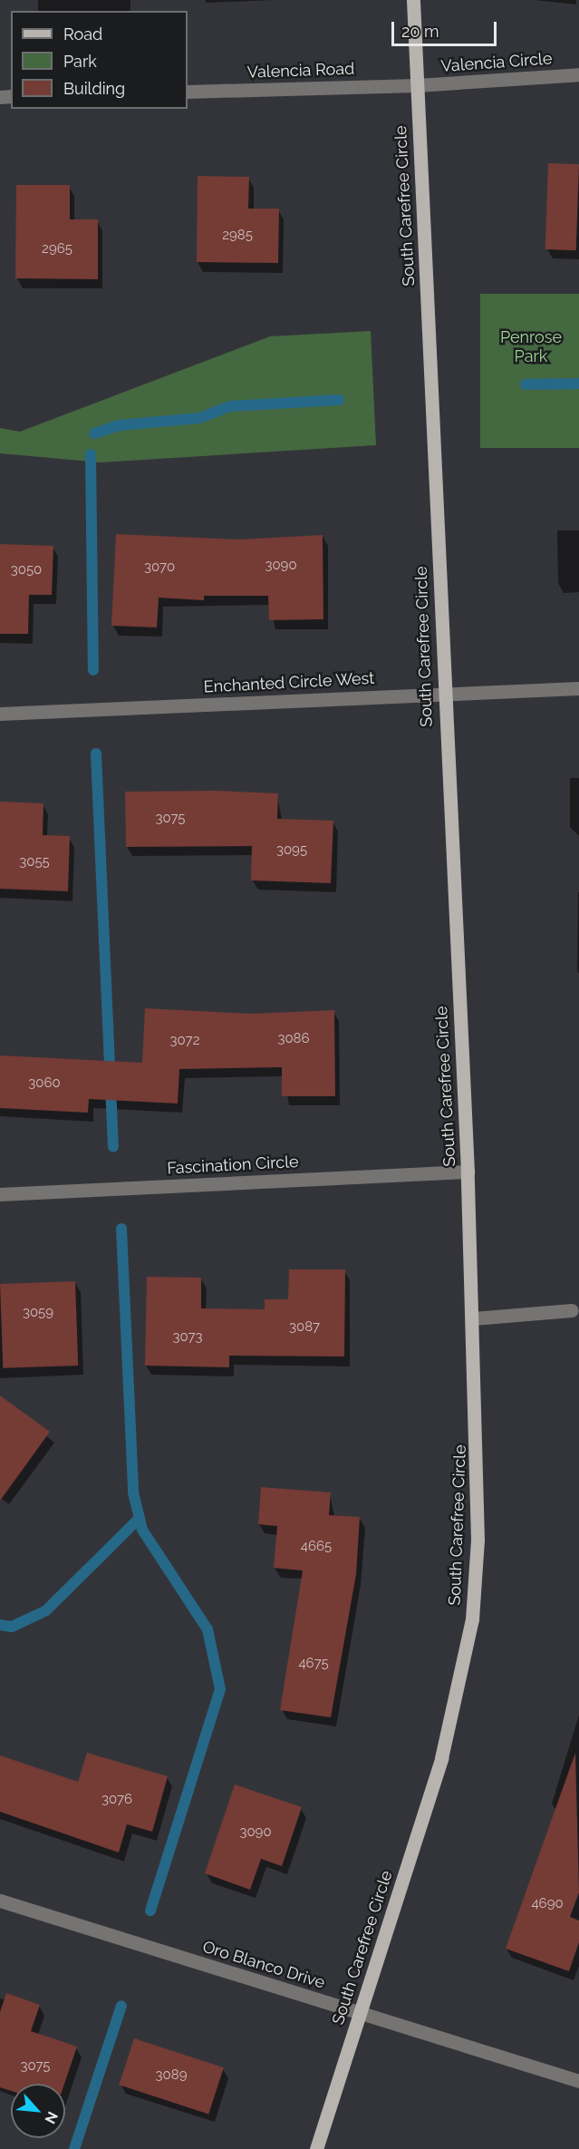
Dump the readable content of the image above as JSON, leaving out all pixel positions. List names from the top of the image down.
{
  "streets": {
    "main road": ["South Carefree Circle"],
    "street": [
      "Valencia Circle",
      "Valencia Road",
      "Enchanted Circle West",
      "Fascination Circle",
      "Oro Blanco Drive"
    ]
  },
  "crossings": [
    ["Valencia Circle", "Valencia Road"],
    ["Valencia Circle", "South Carefree Circle"],
    ["Valencia Road", "South Carefree Circle"],
    ["South Carefree Circle", "Enchanted Circle West"],
    ["South Carefree Circle", "Fascination Circle"],
    ["South Carefree Circle", "Oro Blanco Drive"]
  ],
  "parks": ["Penrose Park"],
  "house_numbers": [
    "2985",
    "2965",
    "3090",
    "3070",
    "3050",
    "3075",
    "3095",
    "3055",
    "3086",
    "3072",
    "3060",
    "3059",
    "3087",
    "3073",
    "4665",
    "4675",
    "3076",
    "3090",
    "4690",
    "3075",
    "3089"
  ],
  "legend": ["Road", "Park", "Building"],
  "scale_bar": "20 m",
  "north": "bottom right"
}
